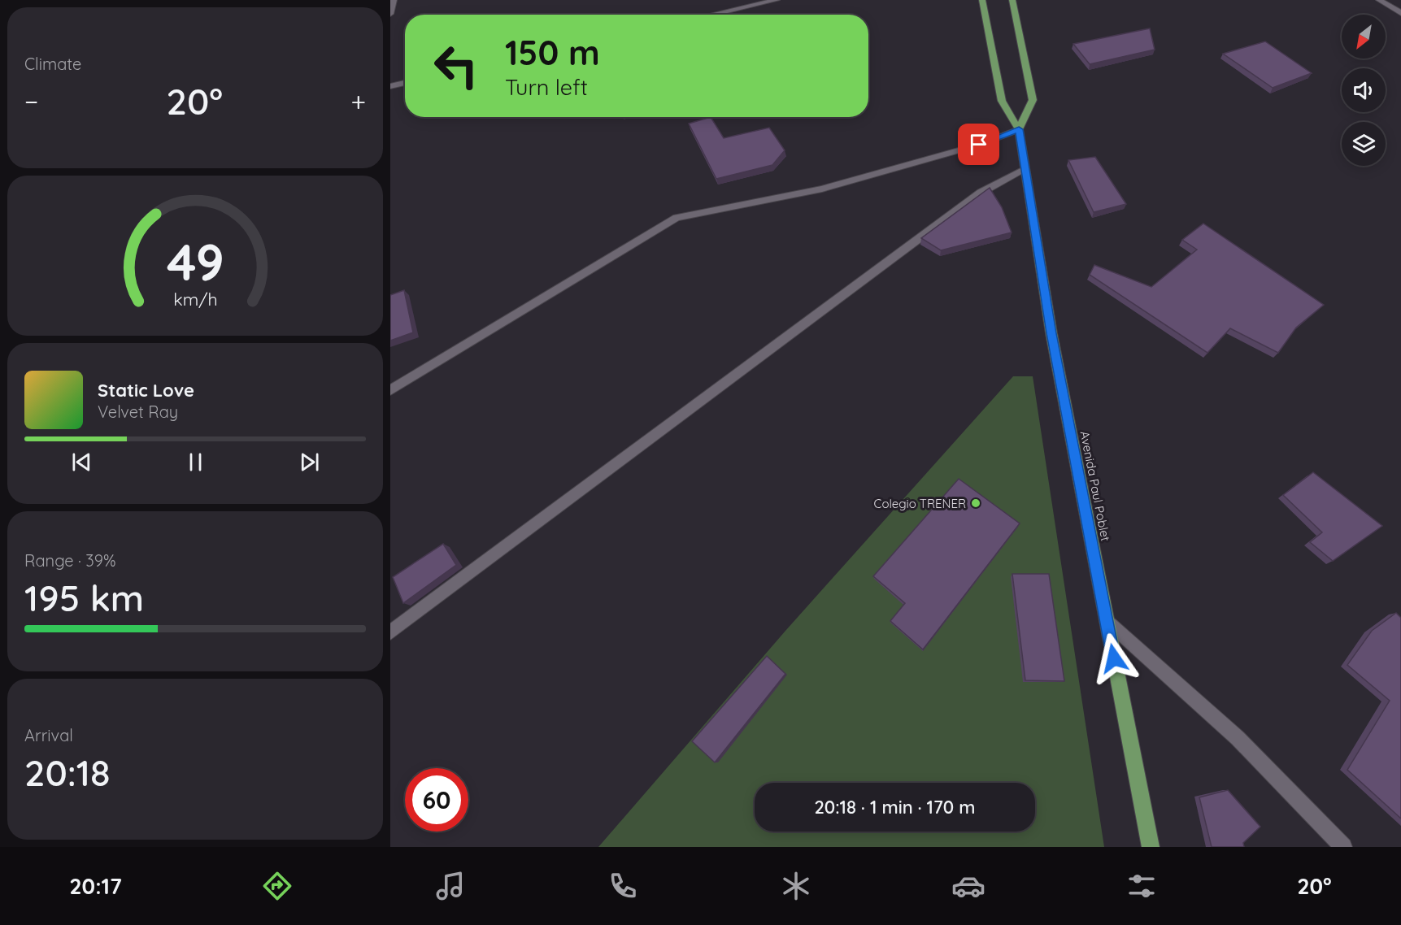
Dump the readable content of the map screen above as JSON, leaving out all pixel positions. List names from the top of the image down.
{
  "streets": {
    "main road": ["Avenida Paul Poblet"]
  },
  "places": ["Colegio TRENER"],
  "north": "bottom left",
  "page": {
    "tile": [
      "Climate",
      ["Range · 39%", "195 km"],
      ["Arrival", "20:18"]
    ],
    "turn": ["150 m", "Turn left"],
    "heat": ["−", "20°", "+"],
    "song": ["Static Love", "Velvet Ray"],
    "limit": "60",
    "trip": "20:18 · 1 min · 170 m",
    "tabs": ["20:17", "20°"],
    "gauge": ["49", "km/h"]
  }
}
